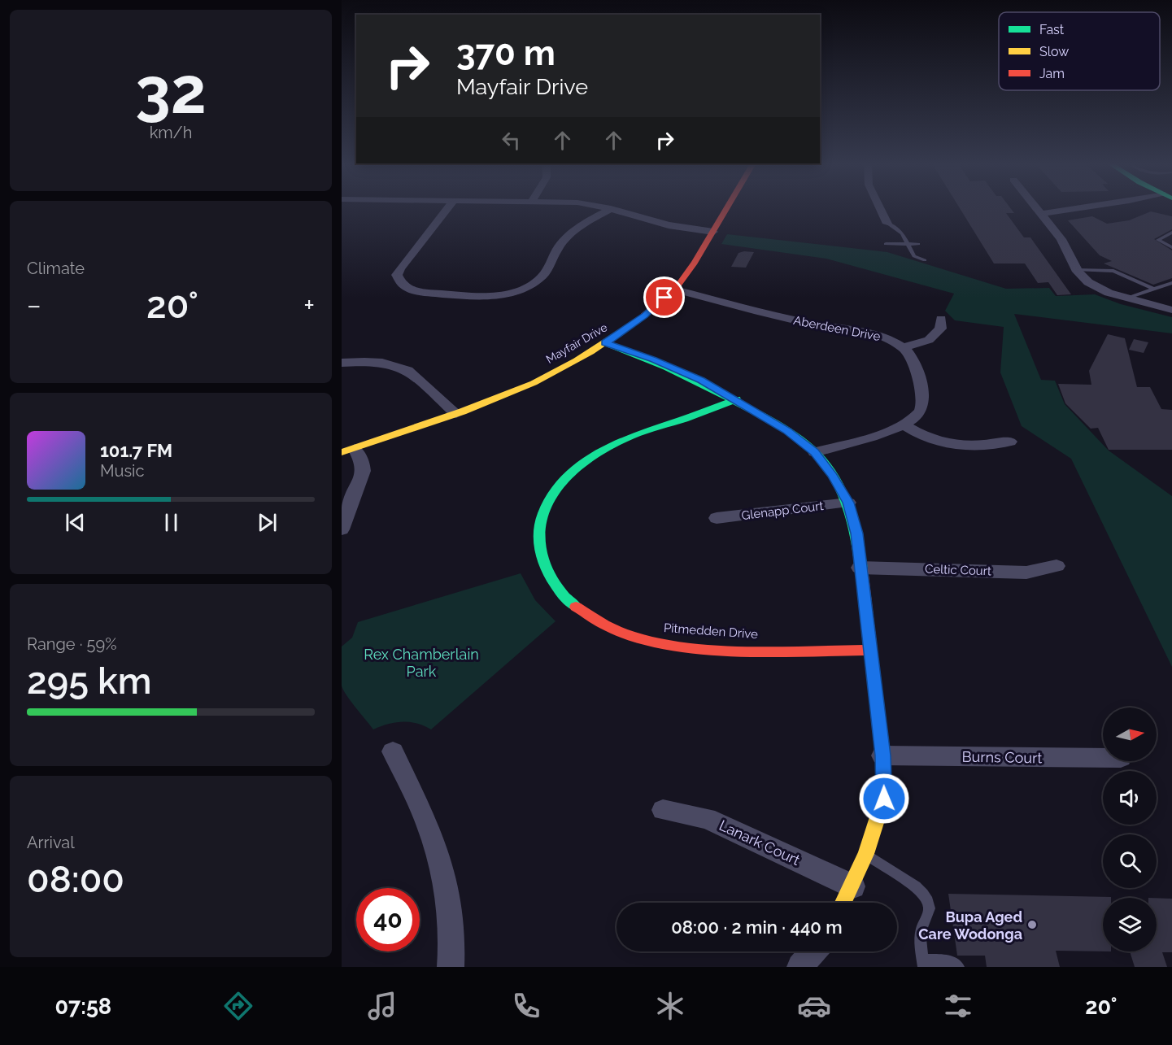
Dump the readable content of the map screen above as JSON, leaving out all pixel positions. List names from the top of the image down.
{
  "streets": {
    "street": [
      "Aberdeen Drive",
      "Mayfair Drive",
      "Glenapp Court",
      "Celtic Court",
      "Pitmedden Drive",
      "Burns Court",
      "Lanark Court"
    ]
  },
  "crossings": [
    ["Aberdeen Drive", "Mayfair Drive"]
  ],
  "parks": ["Rex Chamberlain Park"],
  "places": ["Bupa Aged Care Wodonga"],
  "legend": ["Fast", "Slow", "Jam"],
  "north": "right",
  "page": {
    "tile": [
      ["32", "km/h"],
      "Climate",
      ["Range · 59%", "295 km"],
      ["Arrival", "08:00"]
    ],
    "turn": ["370 m", "Mayfair Drive"],
    "heat": ["−", "20°", "+"],
    "song": ["101.7 FM", "Music"],
    "limit": "40",
    "trip": "08:00 · 2 min · 440 m",
    "tabs": ["07:58", "20°"]
  }
}
